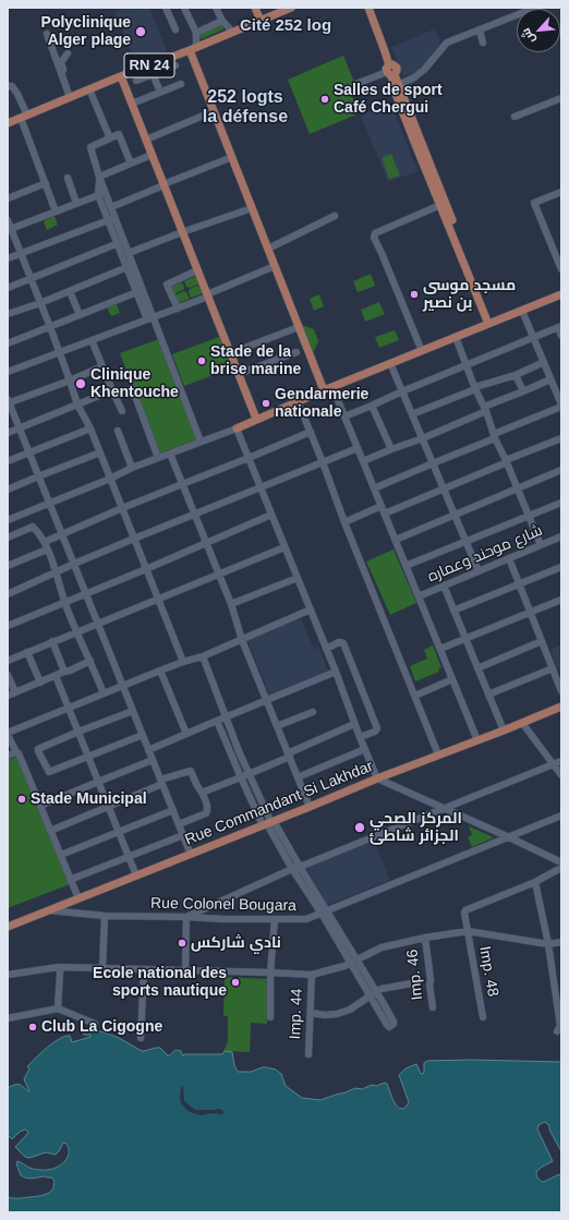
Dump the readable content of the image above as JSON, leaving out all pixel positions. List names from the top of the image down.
{
  "streets": {
    "main road": ["RN 24", "Rue Commandant Si Lakhdar"],
    "street": [
      "شارع موحند وعماره",
      "Rue Colonel Bougara",
      "Imp. 48",
      "Imp. 46",
      "Imp. 44"
    ]
  },
  "crossings": [
    ["Rue Commandant Si Lakhdar", "Rue Colonel Bougara"]
  ],
  "districts": ["Cité 252 log", "252 logts la défense"],
  "places": [
    "Polyclinique Alger plage",
    "Salles de sport Café Chergui",
    "مسجد موسى بن نصير",
    "Stade de la brise marine",
    "Clinique Khentouche",
    "Gendarmerie nationale",
    "Stade Municipal",
    "المركز الصحي الجزائر شاطئ",
    "نادي شاركس",
    "Ecole national des sports nautique",
    "Club La Cigogne"
  ],
  "north": "bottom left"
}
